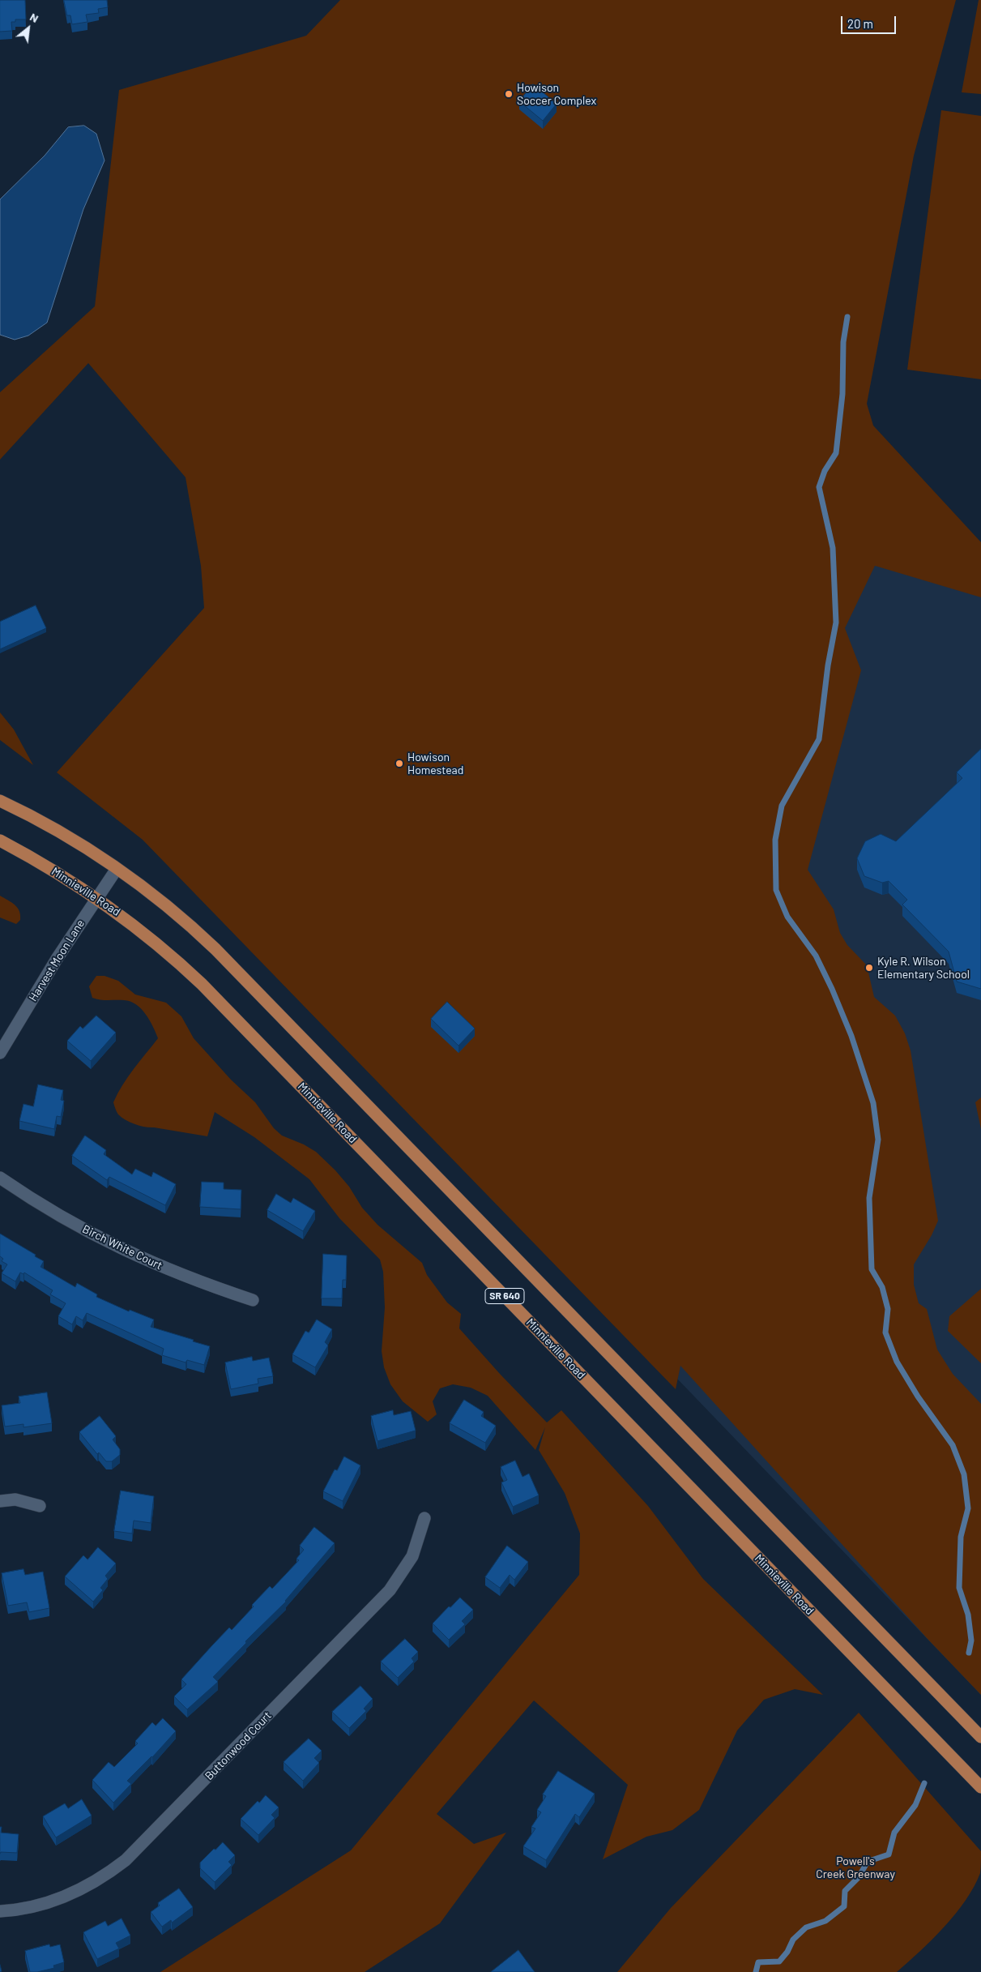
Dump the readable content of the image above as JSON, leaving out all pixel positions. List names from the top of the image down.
{
  "streets": {
    "main road": ["Minnieville Road", "SR 640"],
    "street": ["Harvest Moon Lane", "Birch White Court", "Buttonwood Court"]
  },
  "crossings": [
    ["Minnieville Road", "Harvest Moon Lane"],
    ["Harvest Moon Lane", "SR 640"]
  ],
  "parks": ["Powell's Creek Greenway"],
  "places": ["Howison Soccer Complex", "Howison Homestead", "Kyle R. Wilson Elementary School"],
  "scale_bar": "20 m",
  "north": "top right"
}
